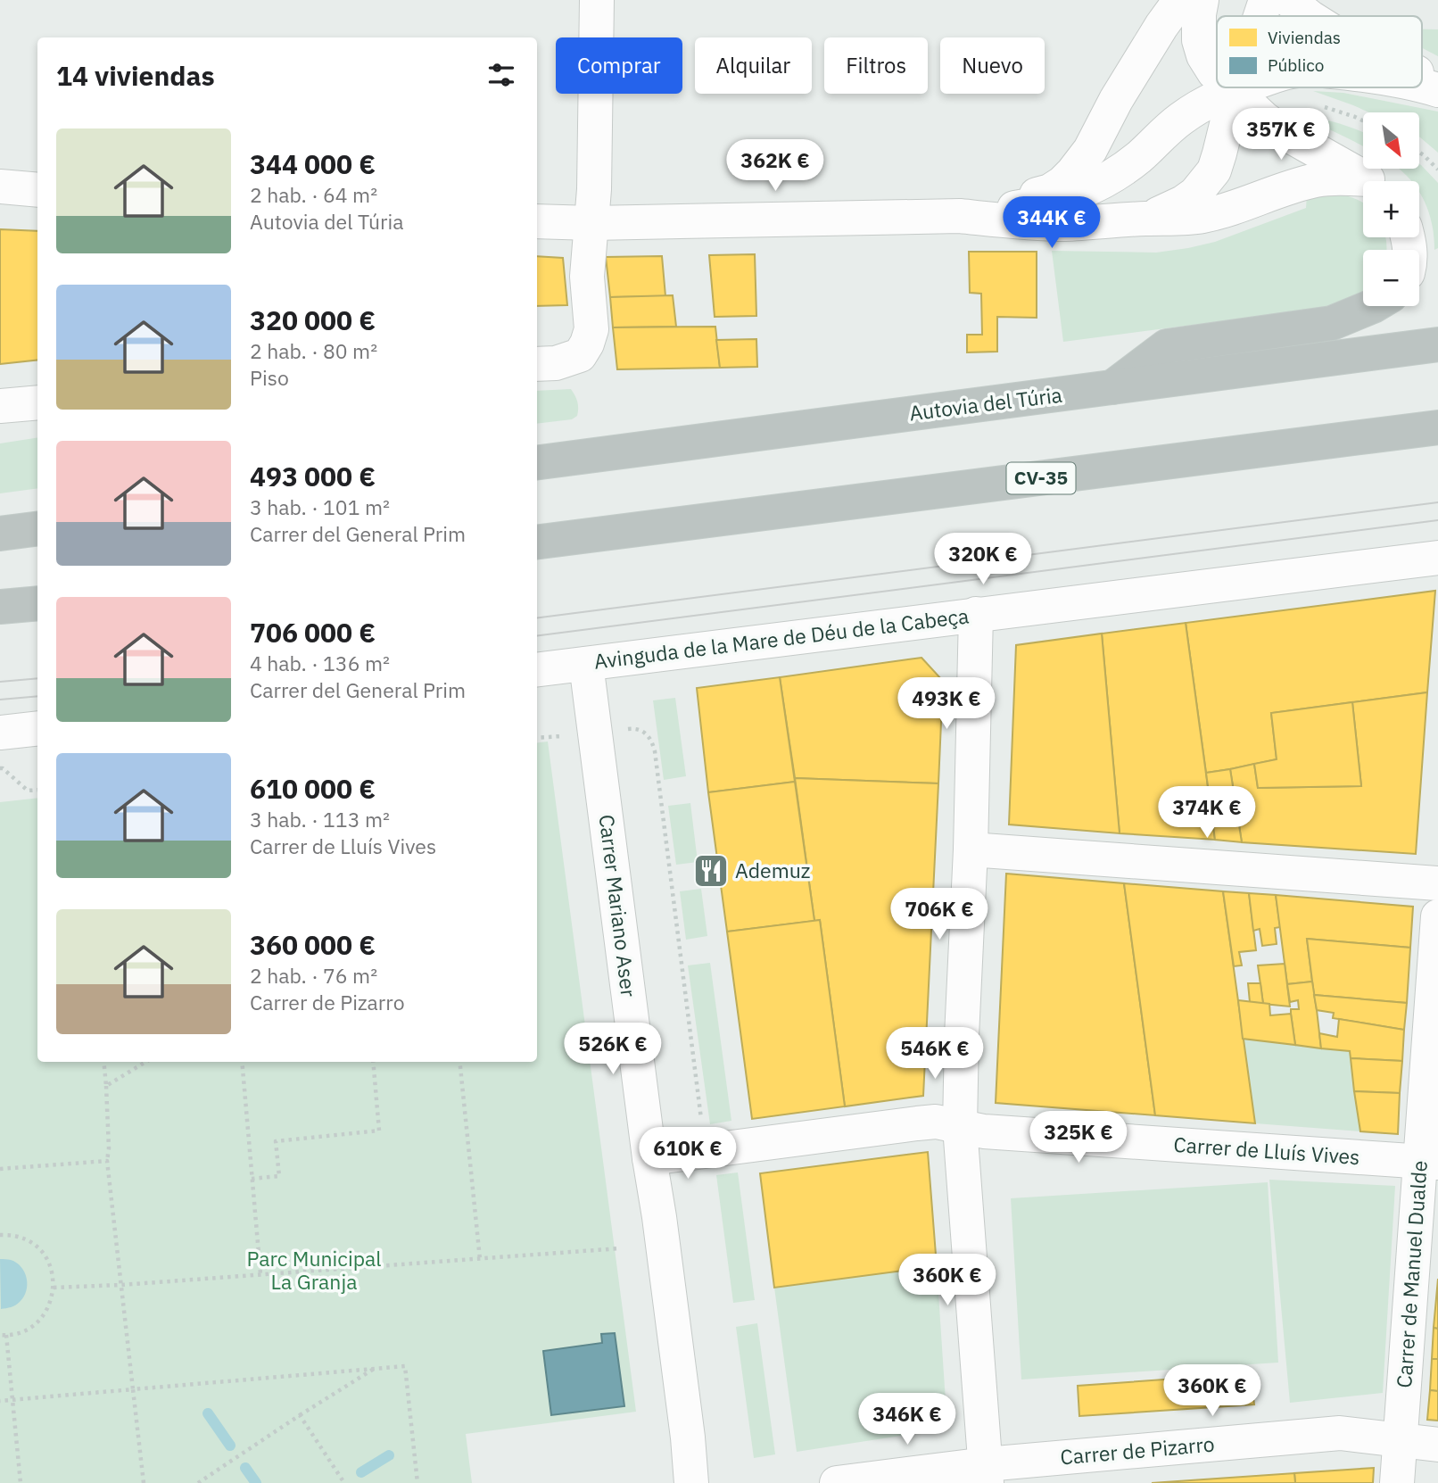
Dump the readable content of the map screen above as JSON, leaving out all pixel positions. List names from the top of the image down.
{
  "streets": {
    "highway": ["Autovia del Túria", "CV-35"],
    "street": [
      "Avinguda de la Mare de Déu de la Cabeça",
      "Carrer Mariano Aser",
      "Carrer de Lluís Vives",
      "Carrer de Manuel Dualde",
      "Carrer de Pizarro"
    ]
  },
  "crossings": [
    ["Avinguda de la Mare de Déu de la Cabeça", "Carrer Mariano Aser"],
    ["Carrer Mariano Aser", "Carrer de Lluís Vives"],
    ["Carrer de Lluís Vives", "Carrer de Manuel Dualde"],
    ["Carrer de Manuel Dualde", "Carrer de Pizarro"]
  ],
  "parks": ["Parc Municipal La Granja"],
  "places": {
    "restaurant": ["Ademuz"]
  },
  "legend": ["Viviendas", "Público"],
  "north": "bottom right",
  "page": {
    "chip": [
      "Comprar",
      "Alquilar",
      "Filtros",
      "Nuevo"
    ],
    "heading": "14 viviendas",
    "price": [
      "357K €",
      "362K €",
      "344K €",
      "320K €",
      "493K €",
      "374K €",
      "706K €",
      "526K €",
      "546K €",
      "325K €",
      "610K €",
      "360K €",
      "360K €",
      "346K €"
    ],
    "map_buttons": ["+", "−"],
    "list": [
      {
        "name": "344 000 €",
        "note": "2 hab. · 64 m² · Autovia del Túria"
      },
      {
        "name": "320 000 €",
        "note": "2 hab. · 80 m² · Piso"
      },
      {
        "name": "493 000 €",
        "note": "3 hab. · 101 m² · Carrer del General Prim"
      },
      {
        "name": "706 000 €",
        "note": "4 hab. · 136 m² · Carrer del General Prim"
      },
      {
        "name": "610 000 €",
        "note": "3 hab. · 113 m² · Carrer de Lluís Vives"
      },
      {
        "name": "360 000 €",
        "note": "2 hab. · 76 m² · Carrer de Pizarro"
      }
    ]
  }
}
